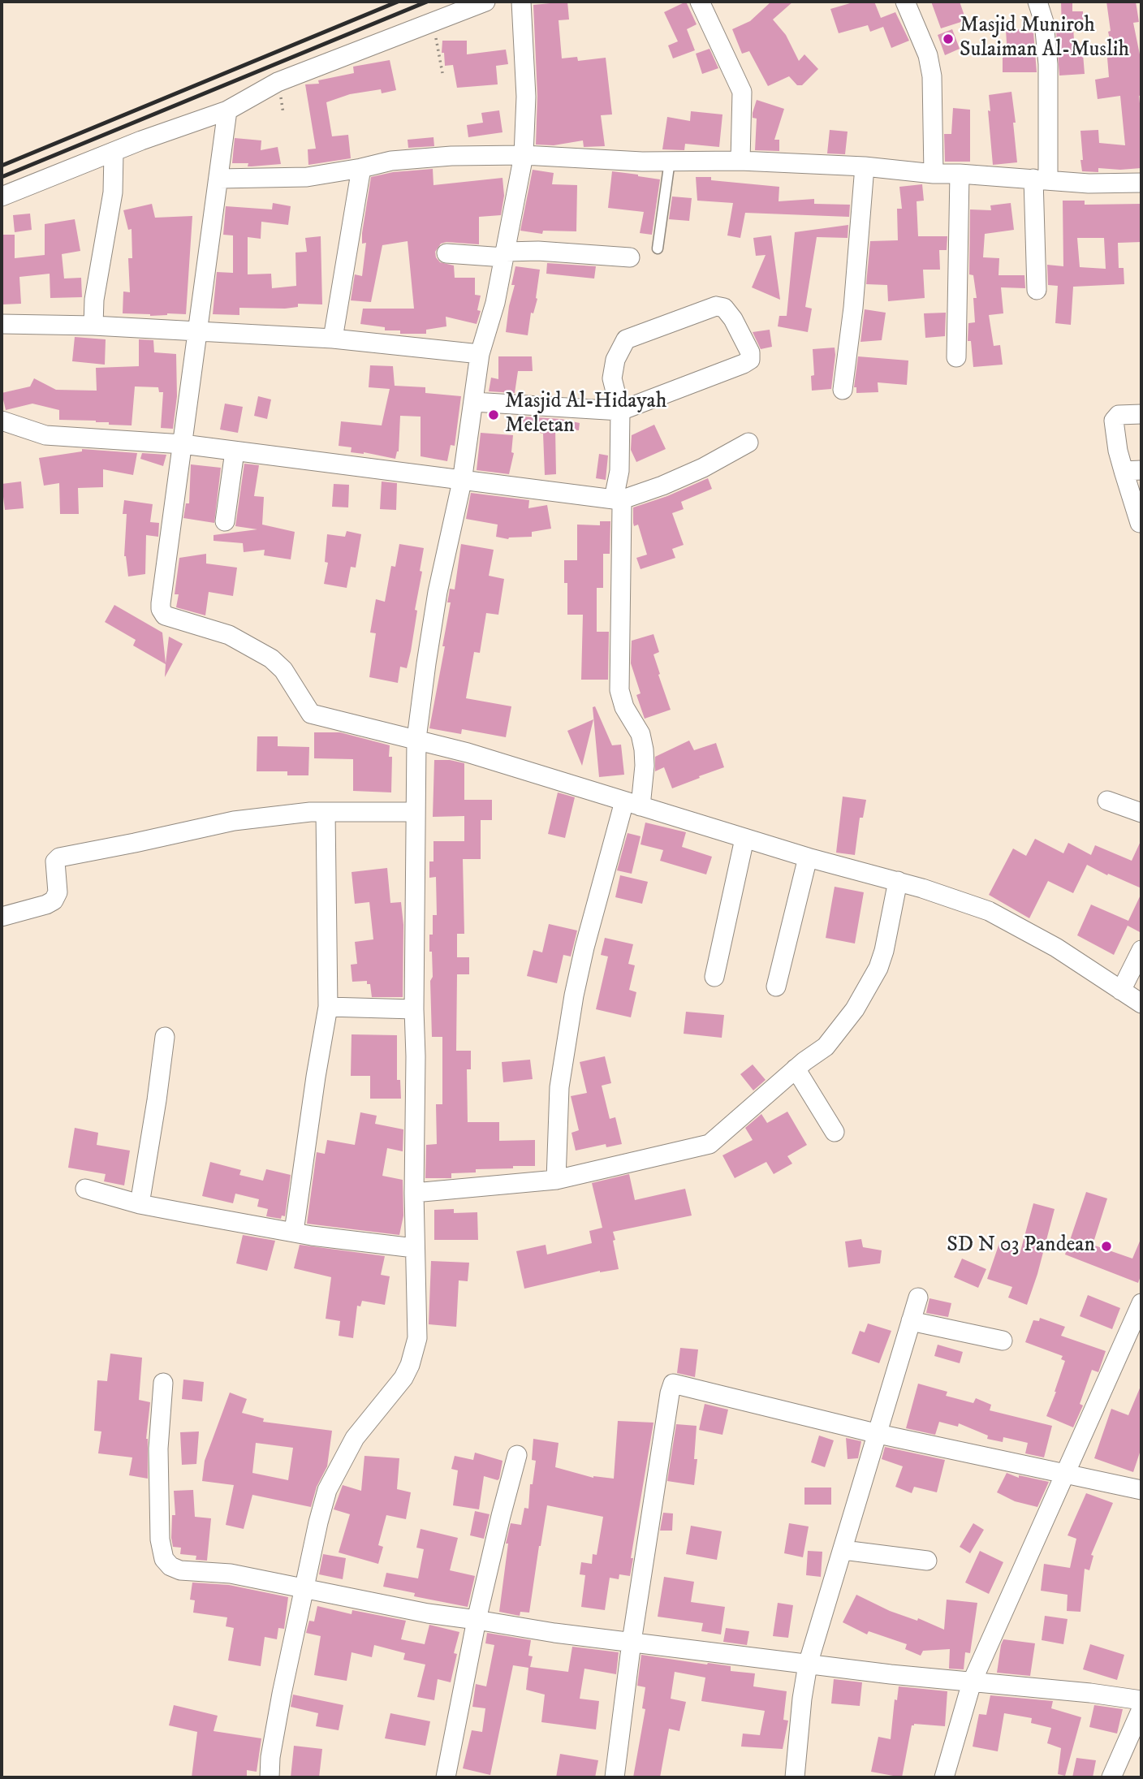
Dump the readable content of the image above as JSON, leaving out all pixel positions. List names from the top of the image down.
{
  "places": ["Masjid Muniroh Sulaiman Al-Muslih", "Masjid Al-Hidayah Meletan", "SD N 03 Pandean"]
}
